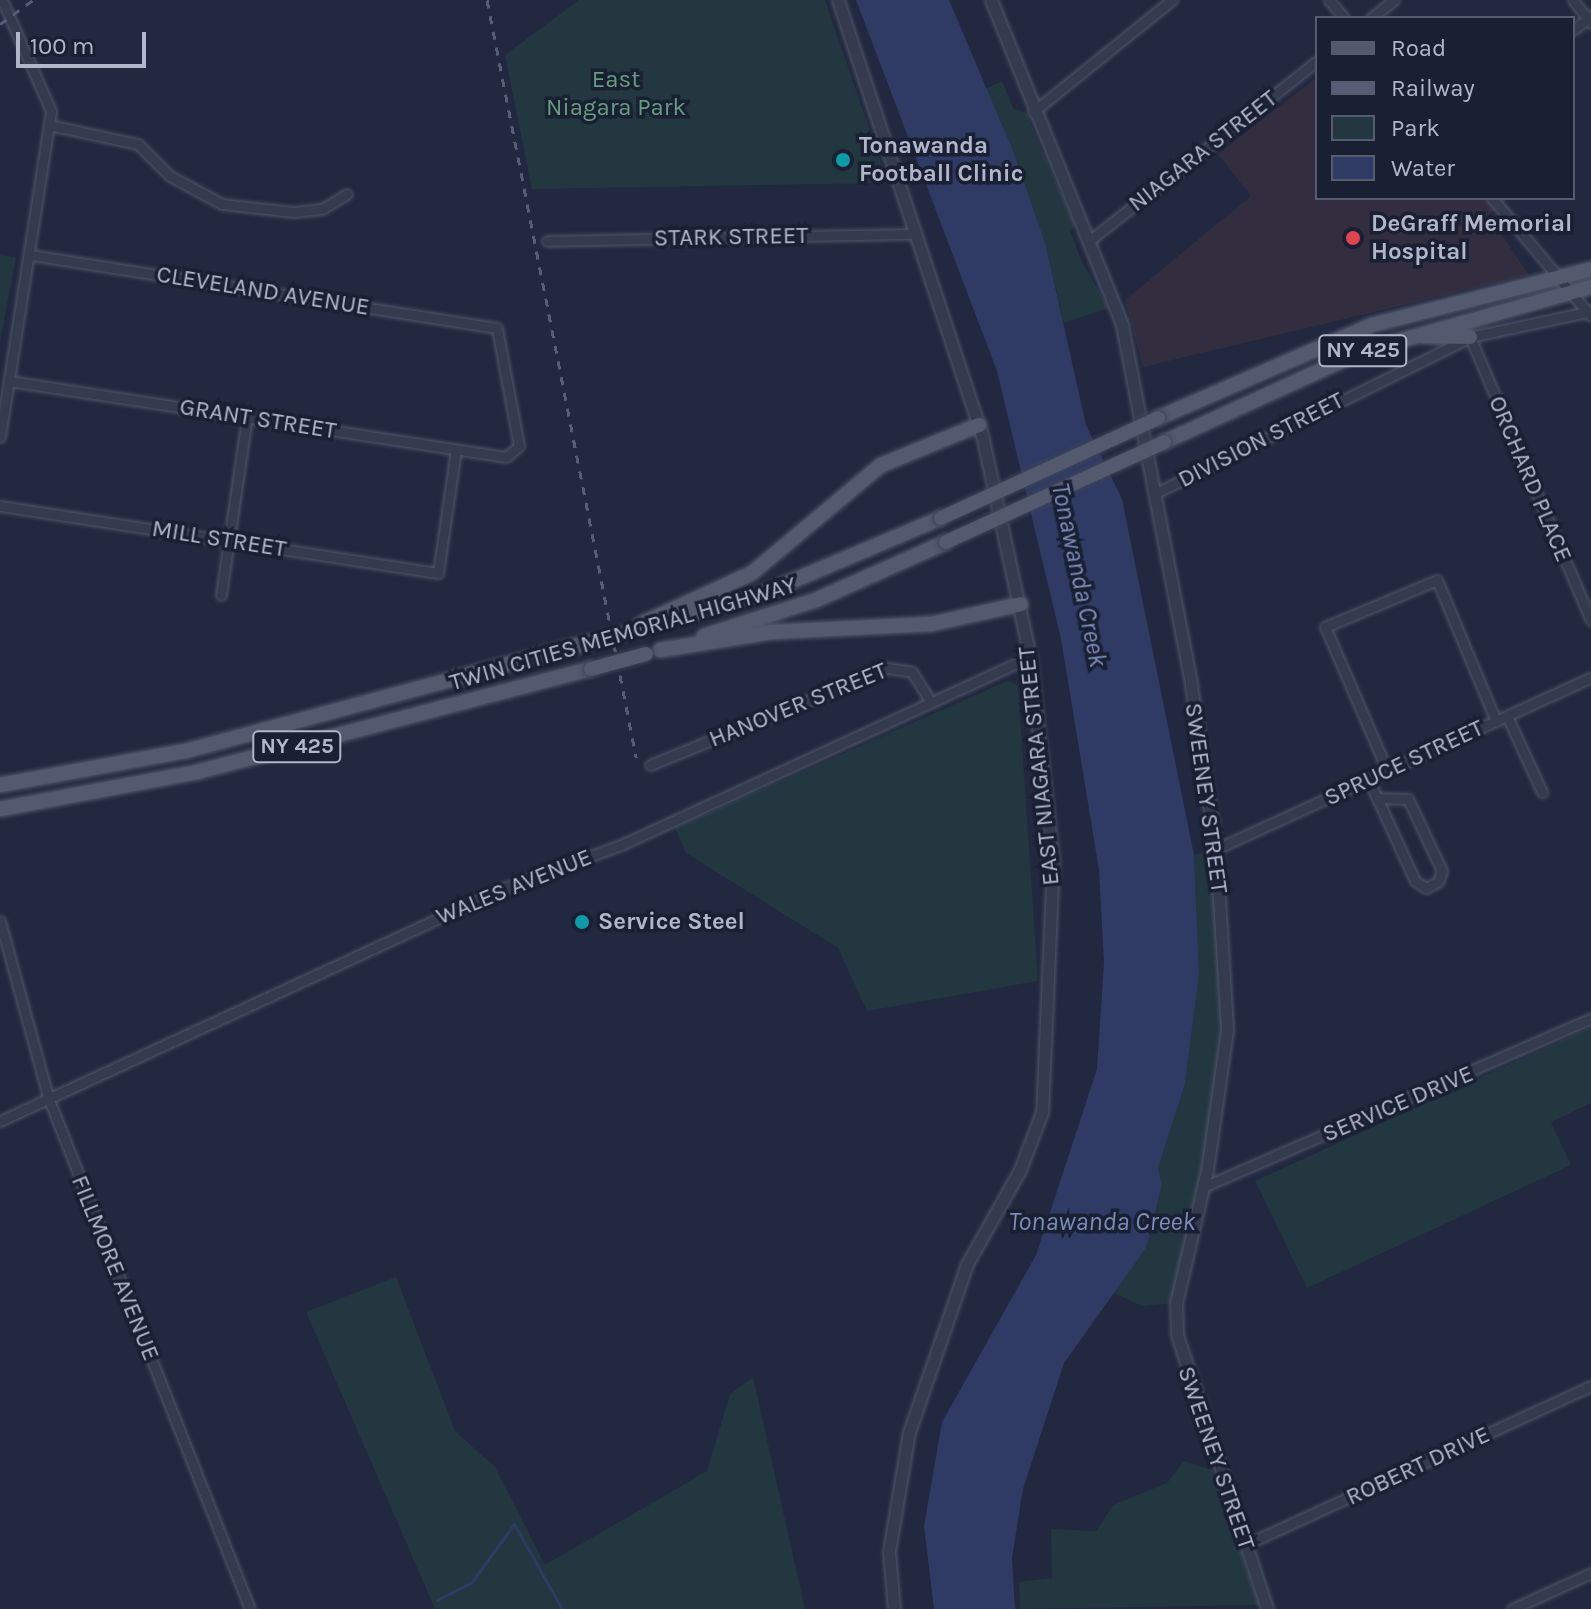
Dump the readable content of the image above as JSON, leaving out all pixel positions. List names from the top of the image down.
{
  "streets": {
    "main road": ["NY 425", "TWIN CITIES MEMORIAL HIGHWAY"],
    "street": [
      "NIAGARA STREET",
      "STARK STREET",
      "CLEVELAND AVENUE",
      "GRANT STREET",
      "DIVISION STREET",
      "ORCHARD PLACE",
      "MILL STREET",
      "HANOVER STREET",
      "SPRUCE STREET",
      "EAST NIAGARA STREET",
      "SWEENEY STREET",
      "WALES AVENUE",
      "SERVICE DRIVE",
      "FILLMORE AVENUE",
      "ROBERT DRIVE"
    ]
  },
  "crossings": [
    ["NIAGARA STREET", "SWEENEY STREET"],
    ["STARK STREET", "EAST NIAGARA STREET"],
    ["CLEVELAND AVENUE", "GRANT STREET"],
    ["GRANT STREET", "MILL STREET"],
    ["DIVISION STREET", "ORCHARD PLACE"],
    ["DIVISION STREET", "SWEENEY STREET"],
    ["HANOVER STREET", "WALES AVENUE"],
    ["SPRUCE STREET", "SWEENEY STREET"],
    ["EAST NIAGARA STREET", "WALES AVENUE"],
    ["SWEENEY STREET", "SERVICE DRIVE"],
    ["SWEENEY STREET", "ROBERT DRIVE"],
    ["WALES AVENUE", "FILLMORE AVENUE"]
  ],
  "water": ["Tonawanda Creek"],
  "parks": ["East Niagara Park"],
  "places": ["Tonawanda Football Clinic", "DeGraff Memorial Hospital", "Service Steel"],
  "legend": [
    "Road",
    "Railway",
    "Park",
    "Water"
  ],
  "scale_bar": "100 m"
}
